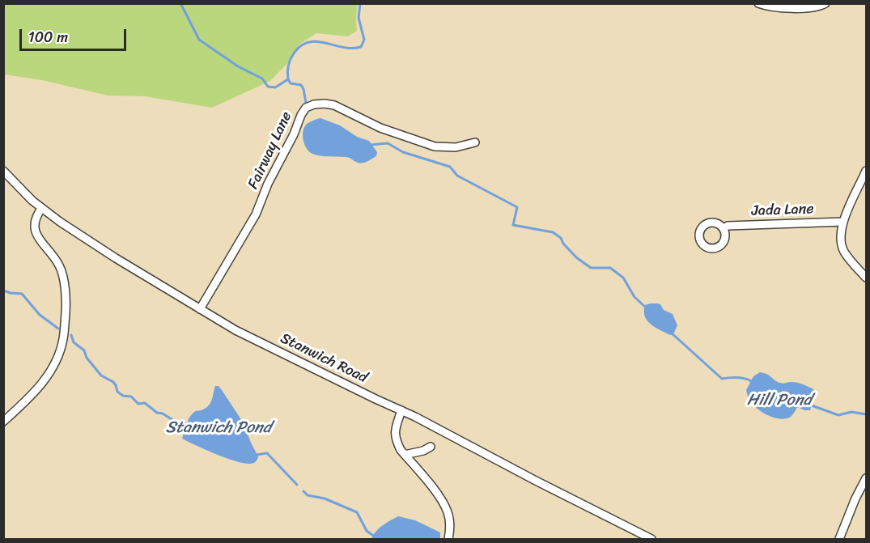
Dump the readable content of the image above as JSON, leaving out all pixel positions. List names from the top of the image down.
{
  "streets": {
    "street": ["Fairway Lane", "Jada Lane", "Stanwich Road"]
  },
  "crossings": [
    ["Fairway Lane", "Stanwich Road"]
  ],
  "water": ["Hill Pond", "Stanwich Pond"],
  "scale_bar": "100 m"
}
